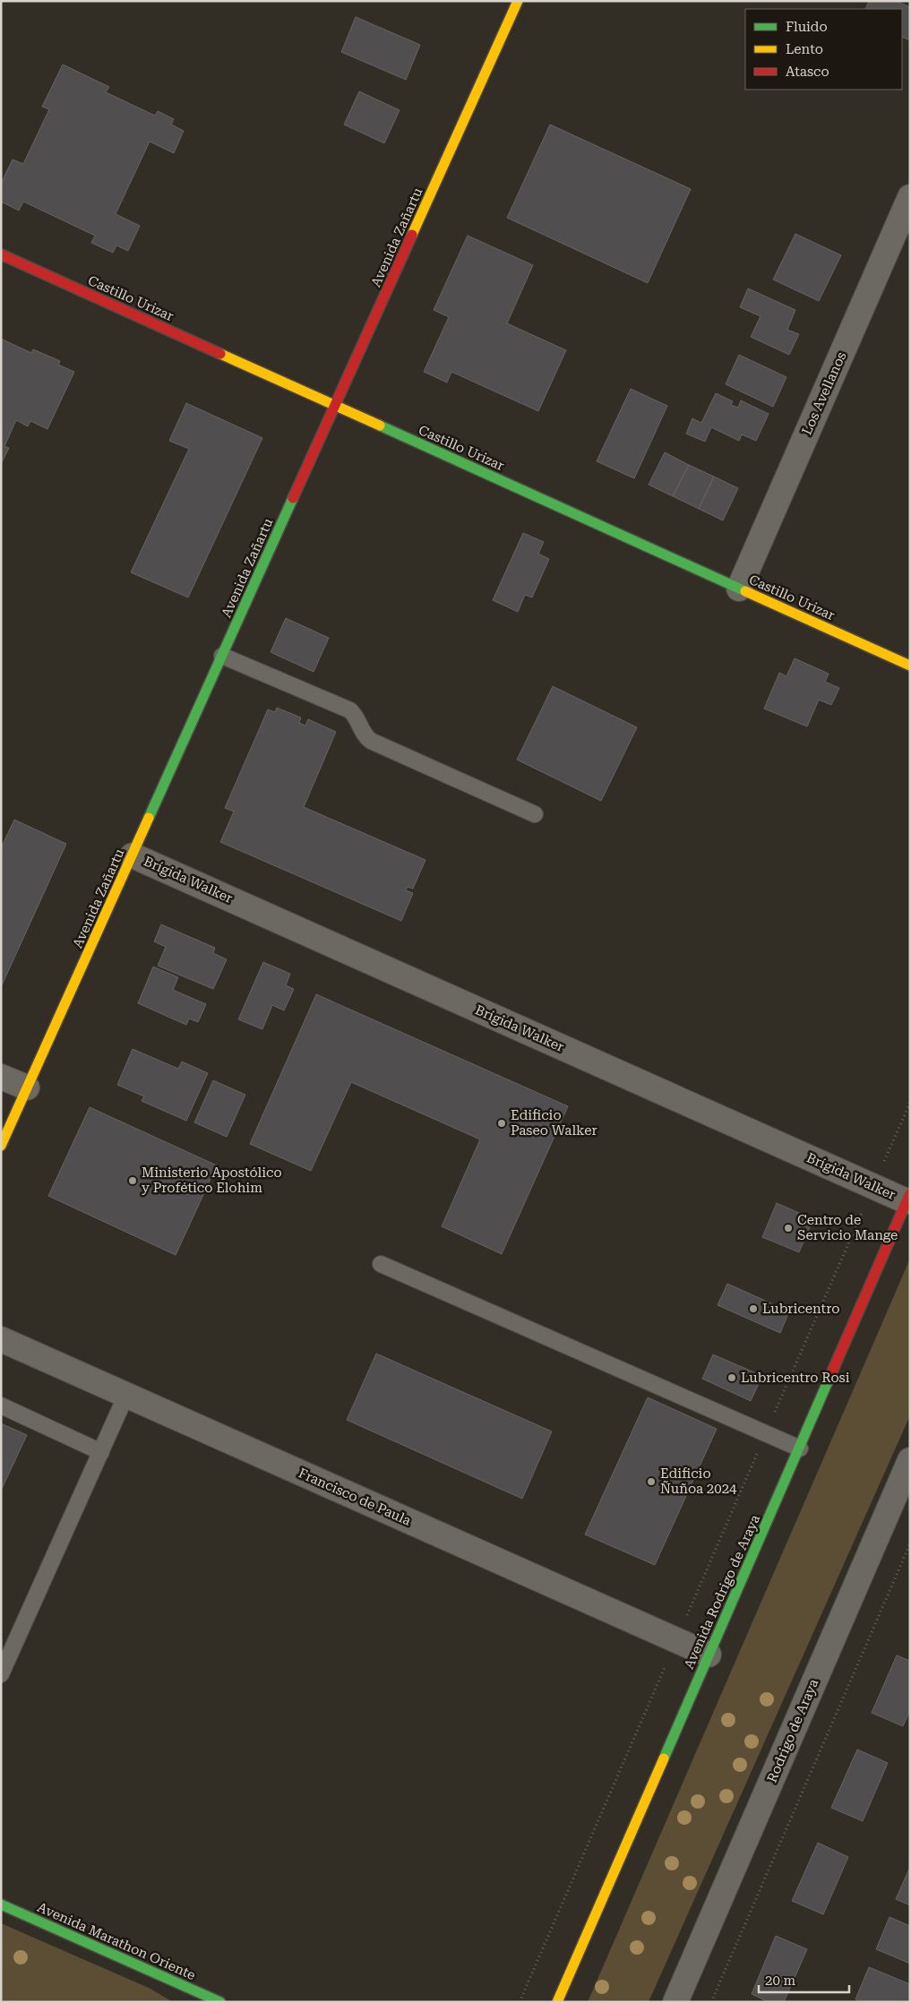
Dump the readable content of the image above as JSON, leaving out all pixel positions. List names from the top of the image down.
{
  "streets": {
    "street": [
      "Avenida Zañartu",
      "Castillo Urizar",
      "Los Avellanos",
      "Brígida Walker",
      "Francisco de Paula",
      "Avenida Rodrigo de Araya",
      "Rodrigo de Araya",
      "Avenida Marathon Oriente"
    ]
  },
  "crossings": [
    ["Avenida Zañartu", "Castillo Urizar"],
    ["Avenida Zañartu", "Brígida Walker"],
    ["Castillo Urizar", "Los Avellanos"],
    ["Brígida Walker", "Avenida Rodrigo de Araya"],
    ["Francisco de Paula", "Avenida Rodrigo de Araya"]
  ],
  "places": [
    "Edificio Paseo Walker",
    "Ministerio Apostólico y Profético Elohim",
    "Centro de Servicio Mange",
    "Lubricentro",
    "Lubricentro Rosi",
    "Edificio Ñuñoa 2024"
  ],
  "legend": ["Fluido", "Lento", "Atasco"],
  "scale_bar": "20 m"
}
